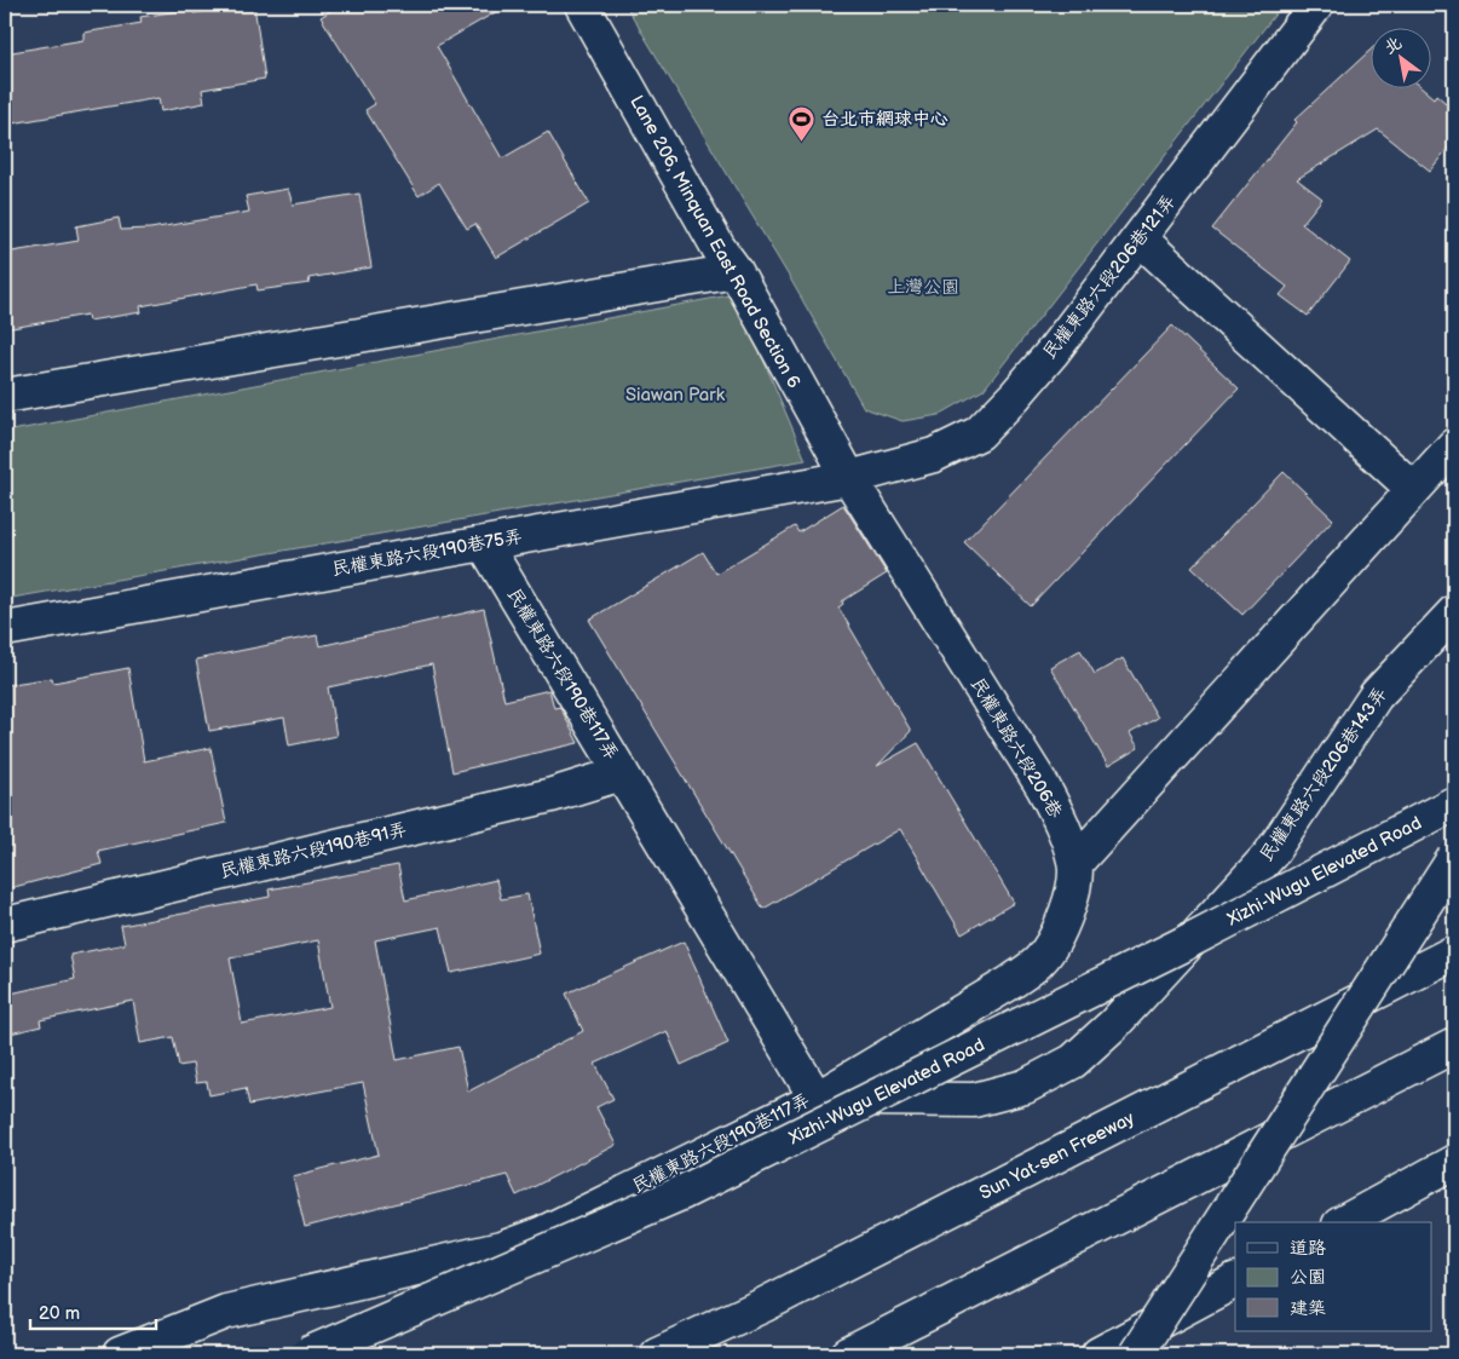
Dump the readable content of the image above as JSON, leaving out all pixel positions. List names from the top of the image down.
{
  "streets": {
    "main road": [
      "Lane 206, Minquan East Road Section 6",
      "民權東路六段206巷121弄",
      "民權東路六段190巷75弄",
      "民權東路六段190巷117弄",
      "民權東路六段206巷",
      "民權東路六段206巷143弄",
      "民權東路六段190巷91弄",
      "Xizhi-Wugu Elevated Road",
      "Sun Yat-sen Freeway"
    ]
  },
  "crossings": [
    ["Lane 206, Minquan East Road Section 6", "民權東路六段206巷121弄"],
    ["Lane 206, Minquan East Road Section 6", "民權東路六段190巷75弄"],
    ["Lane 206, Minquan East Road Section 6", "民權東路六段206巷"],
    ["民權東路六段206巷121弄", "民權東路六段190巷75弄"],
    ["民權東路六段206巷121弄", "民權東路六段206巷"],
    ["民權東路六段190巷75弄", "民權東路六段190巷117弄"],
    ["民權東路六段190巷75弄", "民權東路六段206巷"],
    ["民權東路六段190巷117弄", "民權東路六段206巷"],
    ["民權東路六段190巷117弄", "民權東路六段206巷143弄"],
    ["民權東路六段190巷117弄", "民權東路六段190巷91弄"],
    ["民權東路六段206巷", "民權東路六段206巷143弄"]
  ],
  "parks": ["上灣公園", "Siawan Park"],
  "places": {
    "sports": ["台北市網球中心"]
  },
  "legend": ["道路", "公園", "建築"],
  "scale_bar": "20 m",
  "north": "top left"
}
